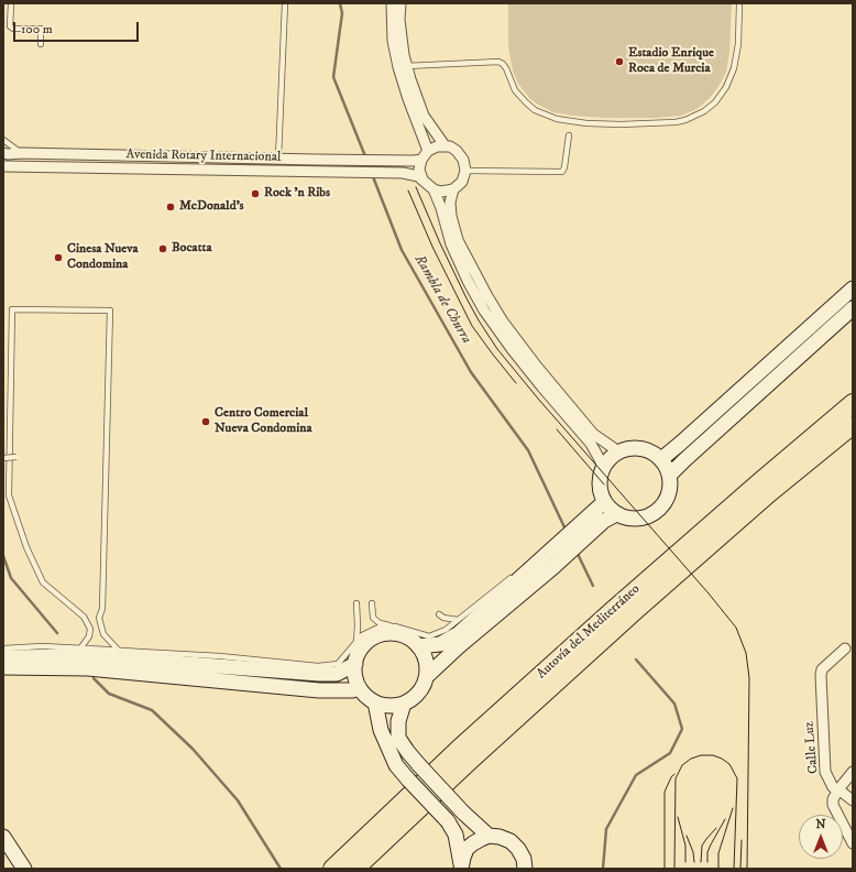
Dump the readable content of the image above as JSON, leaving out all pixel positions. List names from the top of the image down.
{
  "streets": {
    "highway": ["Autovía del Mediterráneo"],
    "street": ["Avenida Rotary Internacional", "Calle Luz"]
  },
  "water": ["Rambla de Churra"],
  "places": [
    "Estadio Enrique Roca de Murcia",
    "Rock 'n Ribs",
    "McDonald's",
    "Bocatta",
    "Cinesa Nueva Condomina",
    "Centro Comercial Nueva Condomina"
  ],
  "scale_bar": "100 m",
  "north": "top"
}
